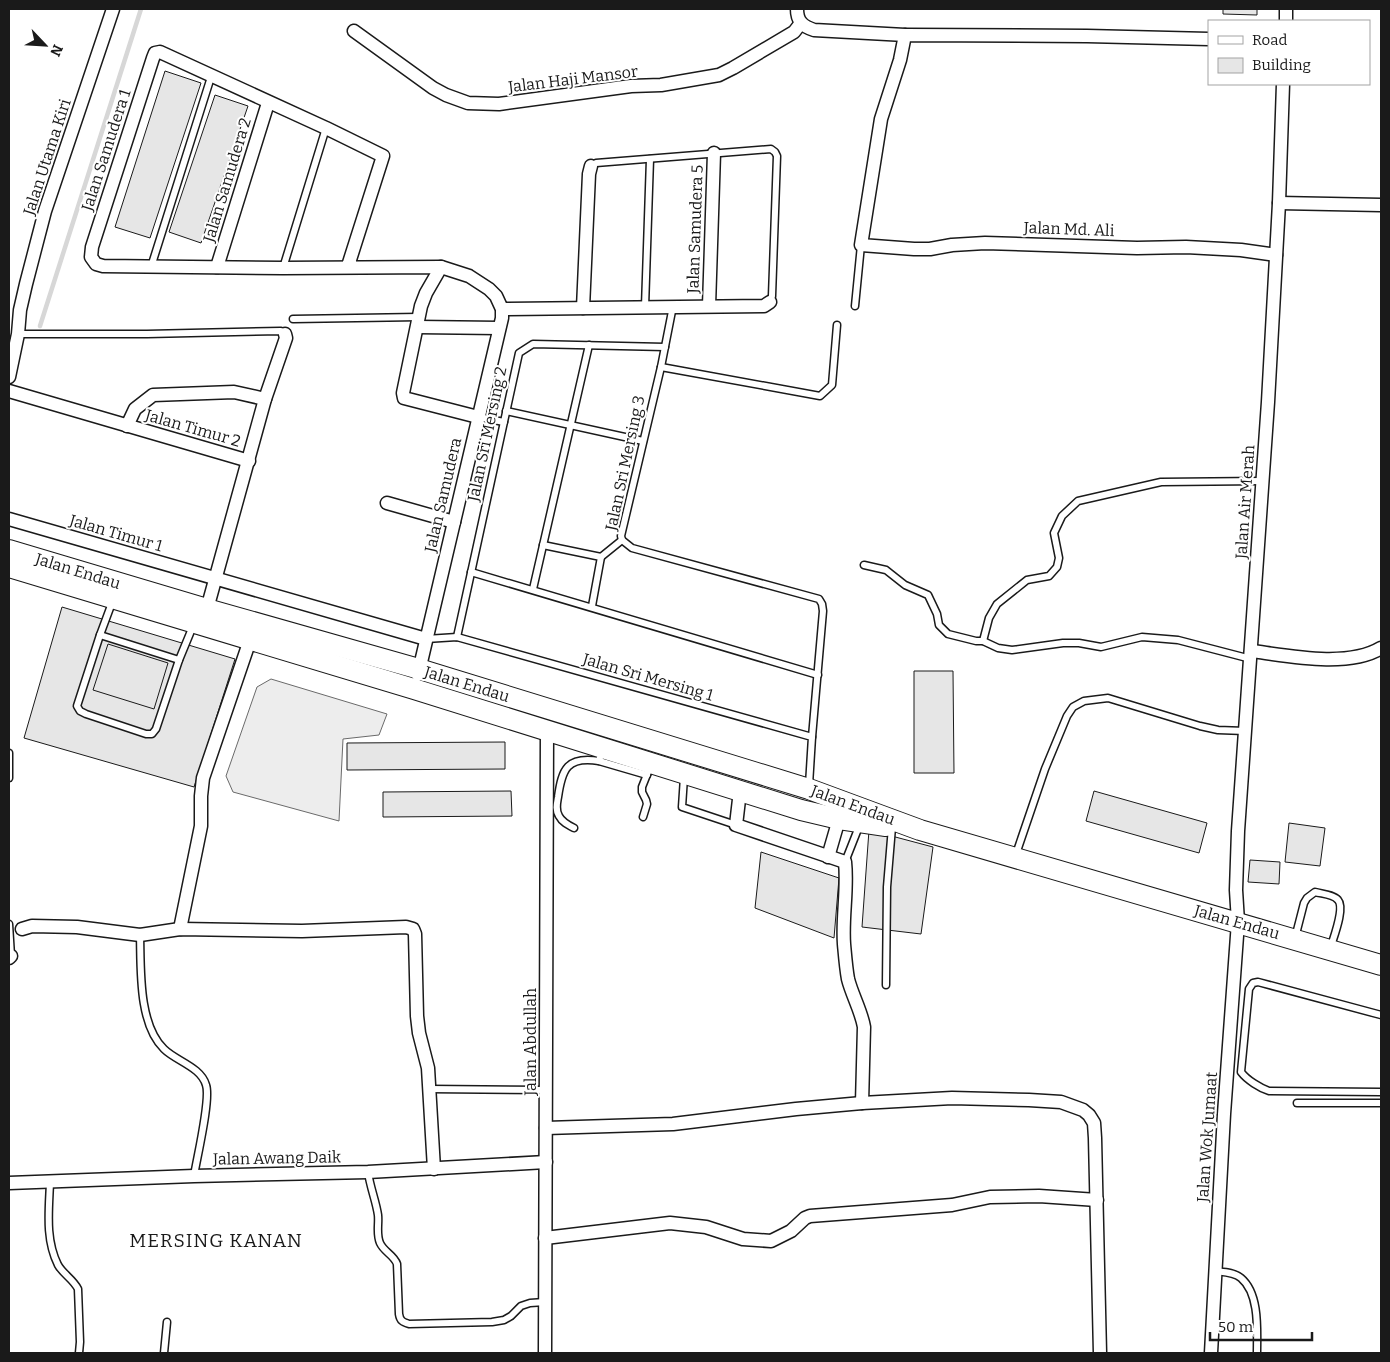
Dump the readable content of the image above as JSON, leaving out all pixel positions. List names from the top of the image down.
{
  "streets": {
    "highway": ["Jalan Endau"],
    "street": [
      "Jalan Haji Mansor",
      "Jalan Samudera 1",
      "Jalan Utama Kiri",
      "Jalan Samudera 2",
      "Jalan Samudera 5",
      "Jalan Md. Ali",
      "Jalan Timur 2",
      "Jalan Samudera",
      "Jalan Air Merah",
      "Jalan Timur 1",
      "Jalan Abdullah",
      "Jalan Wok Jumaat",
      "Jalan Awang Daik"
    ],
    "lane": ["Jalan Sri Mersing 2", "Jalan Sri Mersing 3", "Jalan Sri Mersing 1"]
  },
  "crossings": [
    ["Jalan Md. Ali", "Jalan Air Merah"],
    ["Jalan Sri Mersing 2", "Jalan Sri Mersing 3"],
    ["Jalan Sri Mersing 2", "Jalan Sri Mersing 1"],
    ["Jalan Samudera", "Jalan Timur 1"],
    ["Jalan Samudera", "Jalan Endau"],
    ["Jalan Samudera", "Jalan Sri Mersing 1"],
    ["Jalan Air Merah", "Jalan Endau"],
    ["Jalan Air Merah", "Jalan Wok Jumaat"],
    ["Jalan Timur 1", "Jalan Sri Mersing 1"],
    ["Jalan Endau", "Jalan Abdullah"],
    ["Jalan Endau", "Jalan Wok Jumaat"],
    ["Jalan Abdullah", "Jalan Awang Daik"]
  ],
  "districts": ["MERSING KANAN"],
  "legend": ["Road", "Building"],
  "scale_bar": "50 m",
  "north": "bottom right"
}
